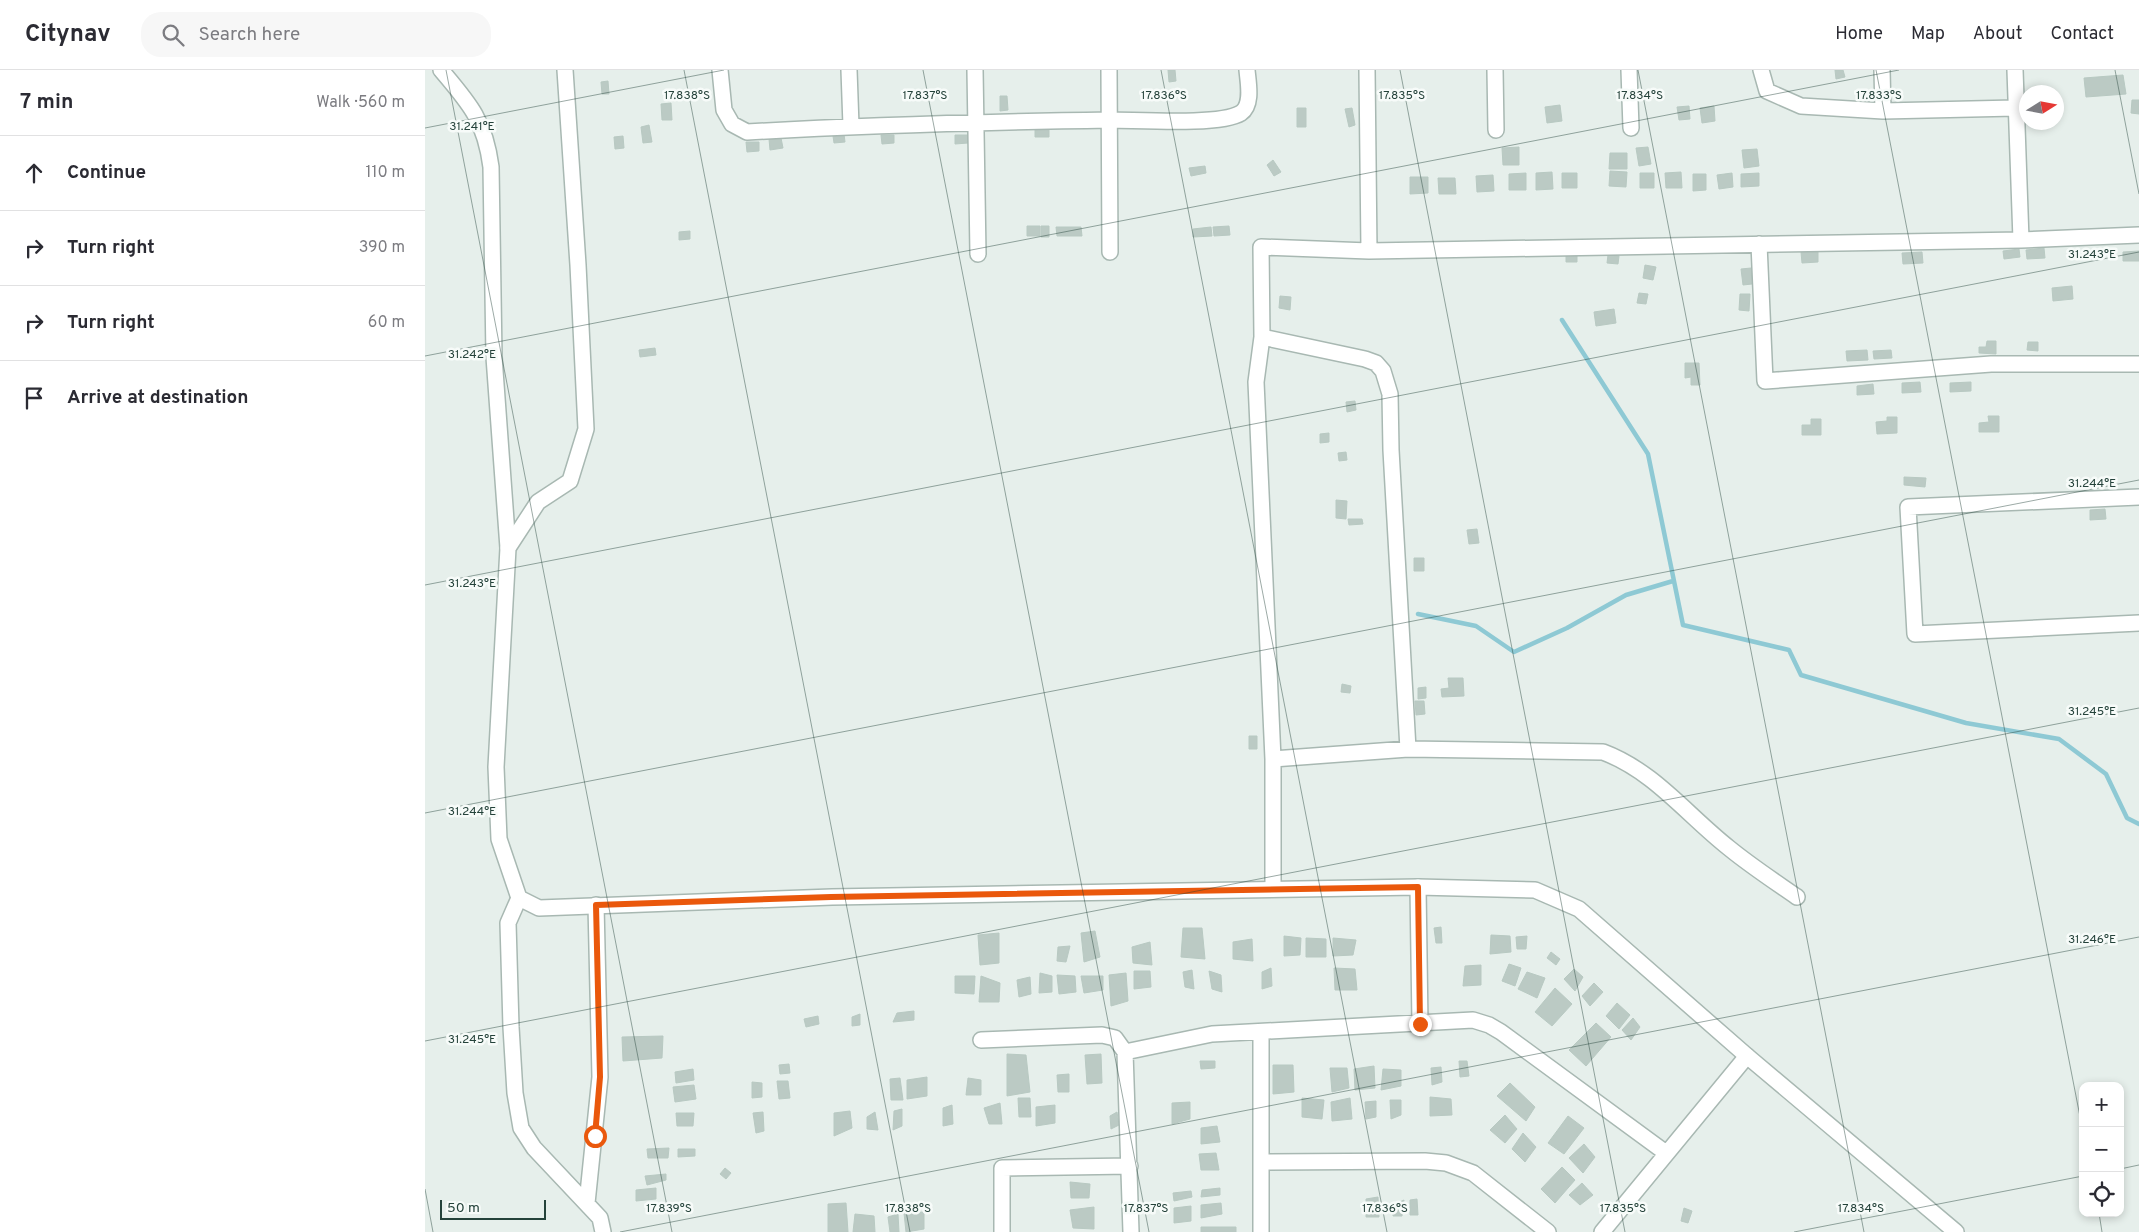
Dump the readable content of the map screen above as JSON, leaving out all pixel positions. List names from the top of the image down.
{
  "scale_bar": "50 m",
  "north": "right",
  "page": {
    "header": "Citynav",
    "search": "Search here",
    "nav": [
      "Home",
      "Map",
      "About",
      "Contact"
    ],
    "heading": ["7 min", "Walk · 560 m"],
    "list": [
      ["Continue", "110 m"],
      ["Turn right", "390 m"],
      ["Turn right", "60 m"],
      "Arrive at destination"
    ],
    "map_buttons": ["+", "−"],
    "scale": "50 m"
  },
  "coordinates": [
    "17.838°S",
    "17.837°S",
    "17.836°S",
    "17.835°S",
    "17.834°S",
    "17.833°S",
    "31.241°E",
    "31.243°E",
    "31.242°E",
    "31.244°E",
    "31.245°E",
    "31.246°E",
    "17.839°S"
  ]
}
